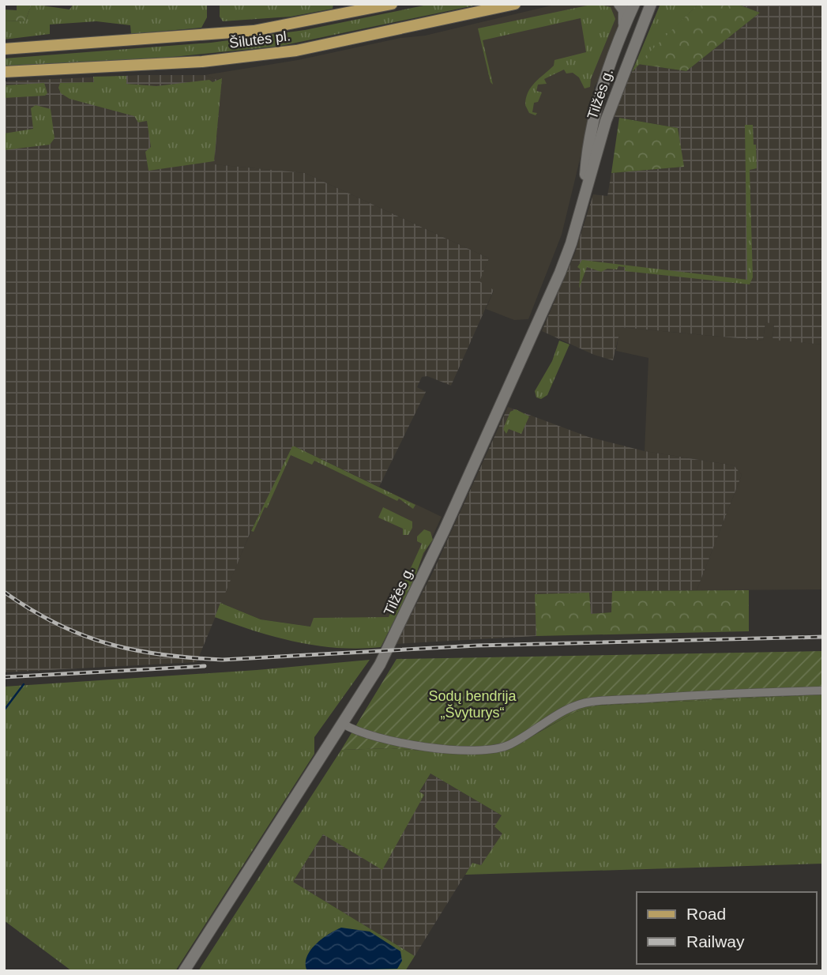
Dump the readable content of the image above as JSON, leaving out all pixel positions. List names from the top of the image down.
{
  "streets": {
    "main road": ["Šilutės pl.", "Tilžės g."]
  },
  "parks": ["Sodų bendrija „Švyturys“"],
  "legend": ["Road", "Railway"]
}
